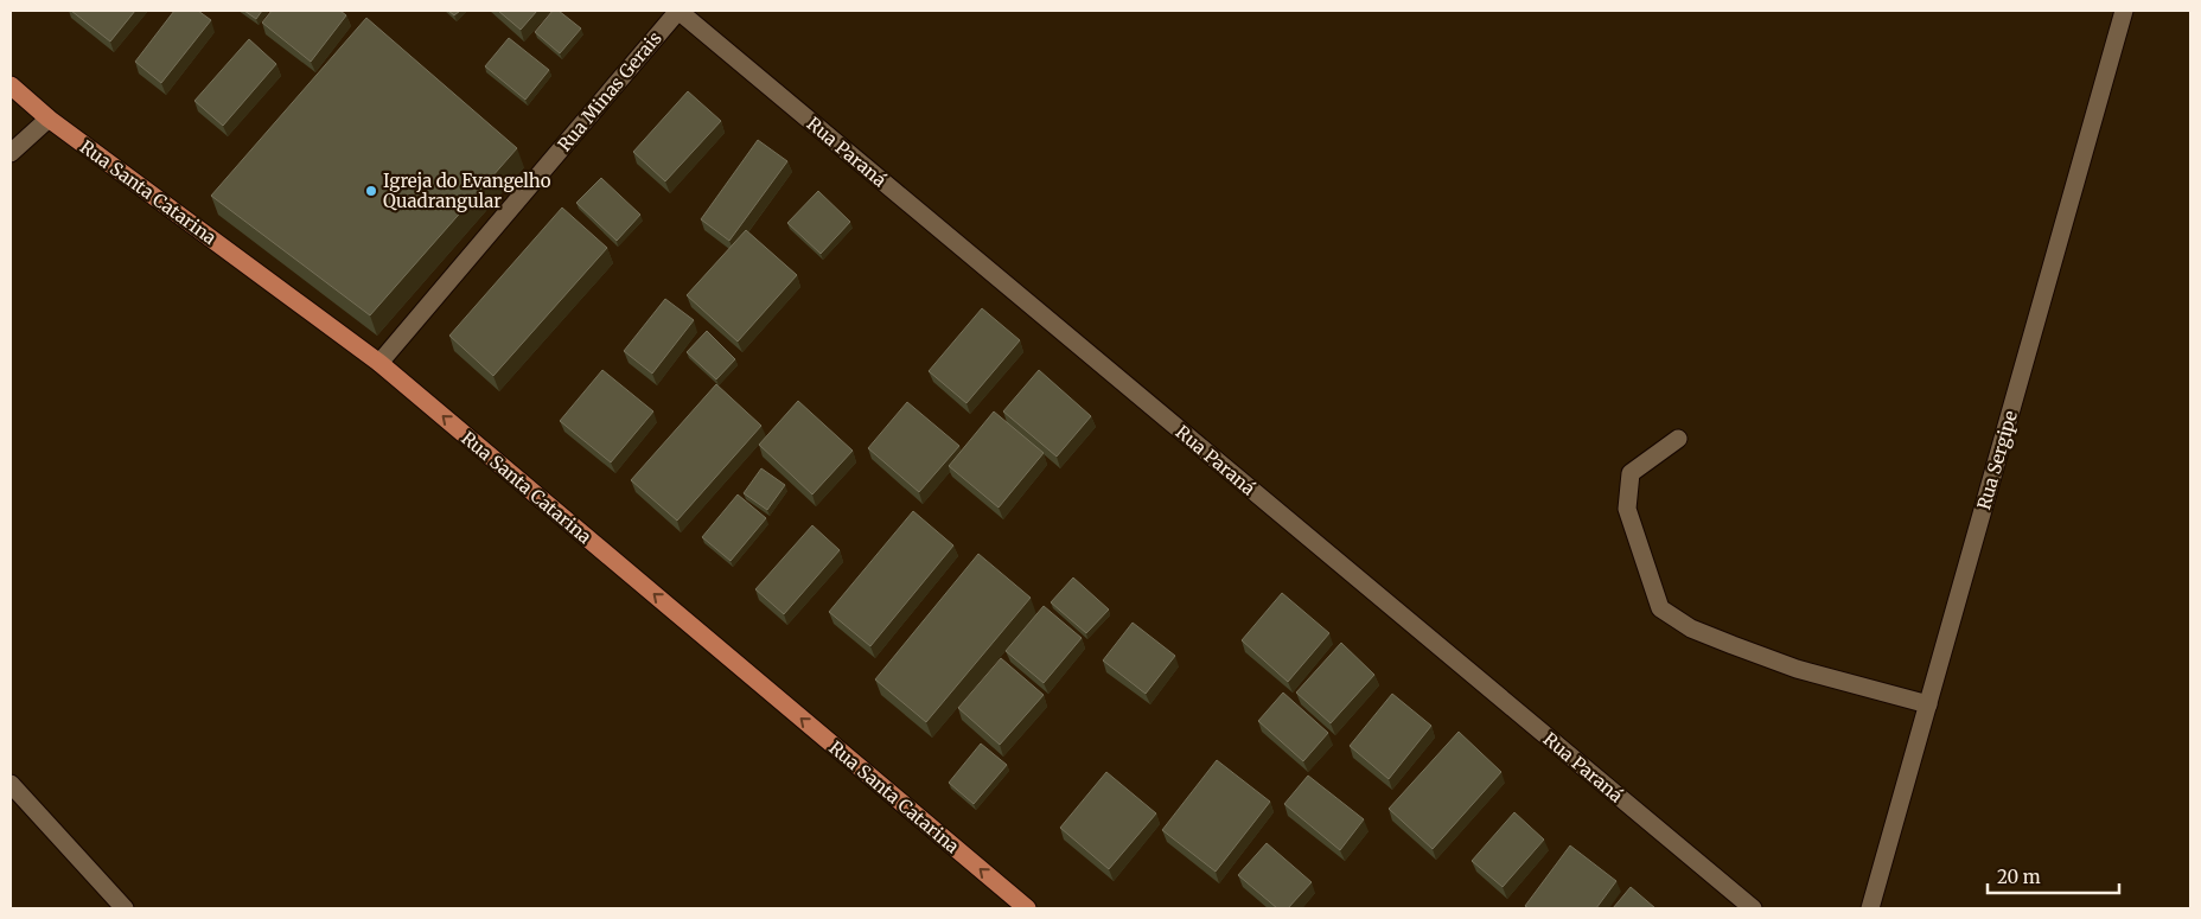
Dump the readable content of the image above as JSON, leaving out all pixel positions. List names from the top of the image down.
{
  "streets": {
    "main road": ["Rua Santa Catarina"],
    "street": ["Rua Minas Gerais", "Rua Paraná", "Rua Sergipe"]
  },
  "crossings": [
    ["Rua Minas Gerais", "Rua Paraná"],
    ["Rua Minas Gerais", "Rua Santa Catarina"]
  ],
  "one_way": ["Rua Santa Catarina"],
  "places": ["Igreja do Evangelho Quadrangular"],
  "scale_bar": "20 m"
}
